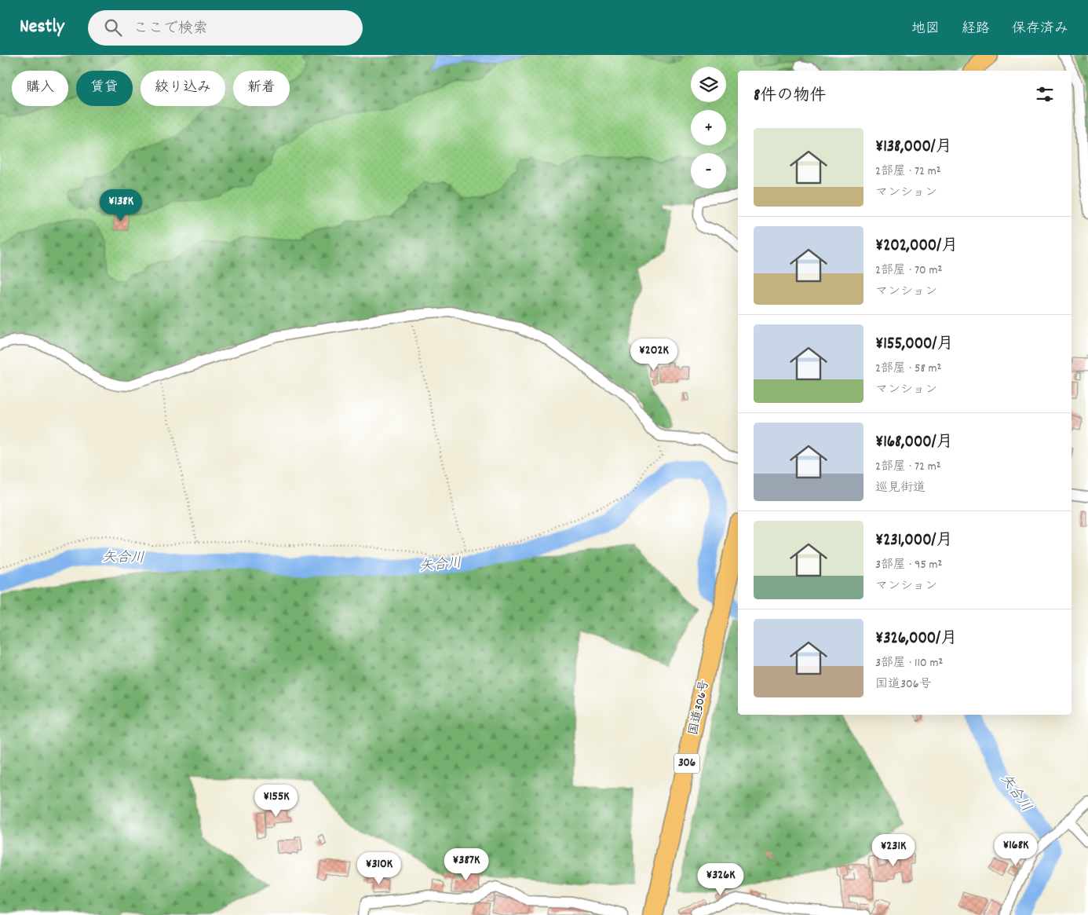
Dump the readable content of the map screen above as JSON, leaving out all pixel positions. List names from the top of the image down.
{
  "streets": {
    "highway": ["国道306号", "306"]
  },
  "water": ["矢合川"],
  "page": {
    "header": "Nestly",
    "search": "ここで検索",
    "nav": ["地図", "経路", "保存済み"],
    "map_buttons": ["+", "−"],
    "chip": [
      "購入",
      "賃貸",
      "絞り込み",
      "新着"
    ],
    "heading": "8件の物件",
    "list": [
      {
        "name": "¥138,000/月",
        "note": "2部屋 · 72 m² · マンション"
      },
      {
        "name": "¥202,000/月",
        "note": "2部屋 · 70 m² · マンション"
      },
      {
        "name": "¥155,000/月",
        "note": "2部屋 · 58 m² · マンション"
      },
      {
        "name": "¥168,000/月",
        "note": "2部屋 · 72 m² · 巡見街道"
      },
      {
        "name": "¥231,000/月",
        "note": "3部屋 · 95 m² · マンション"
      },
      {
        "name": "¥326,000/月",
        "note": "3部屋 · 110 m² · 国道306号"
      }
    ],
    "price": [
      "¥138K",
      "¥202K",
      "¥155K",
      "¥168K",
      "¥231K",
      "¥387K",
      "¥310K",
      "¥326K"
    ]
  }
}
